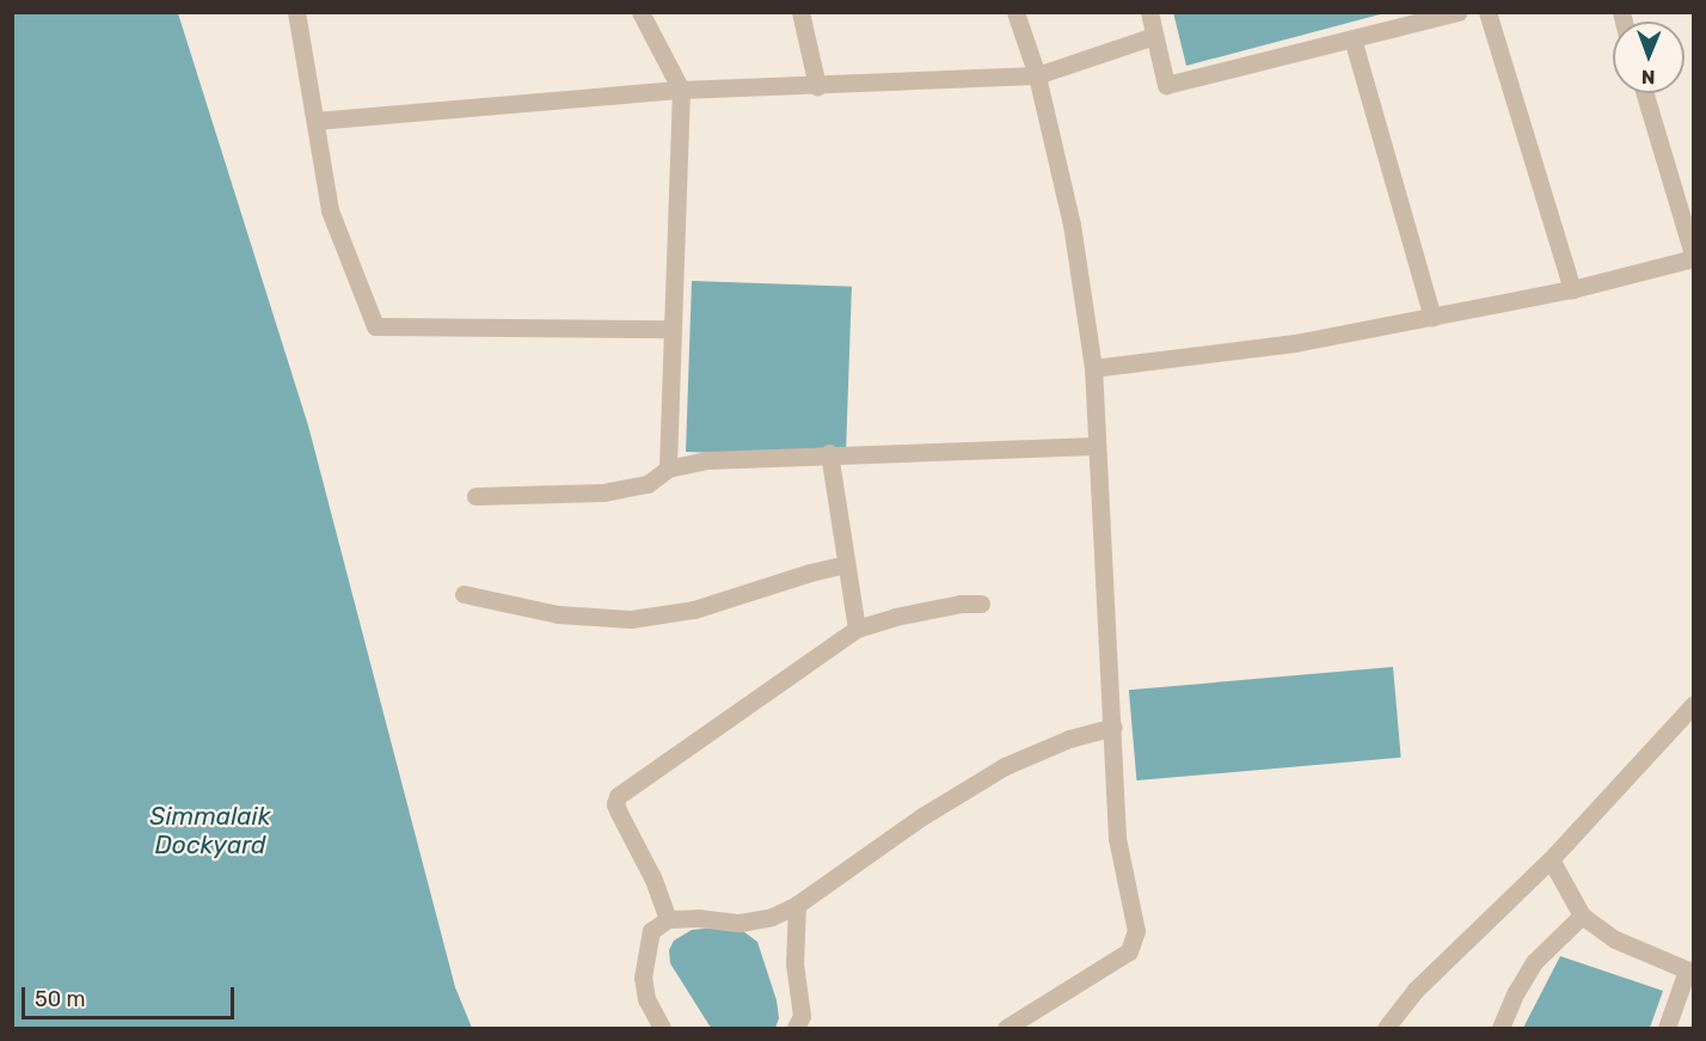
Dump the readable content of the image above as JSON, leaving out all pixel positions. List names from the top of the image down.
{
  "water": ["Simmalaik Dockyard"],
  "scale_bar": "50 m",
  "north": "bottom"
}
